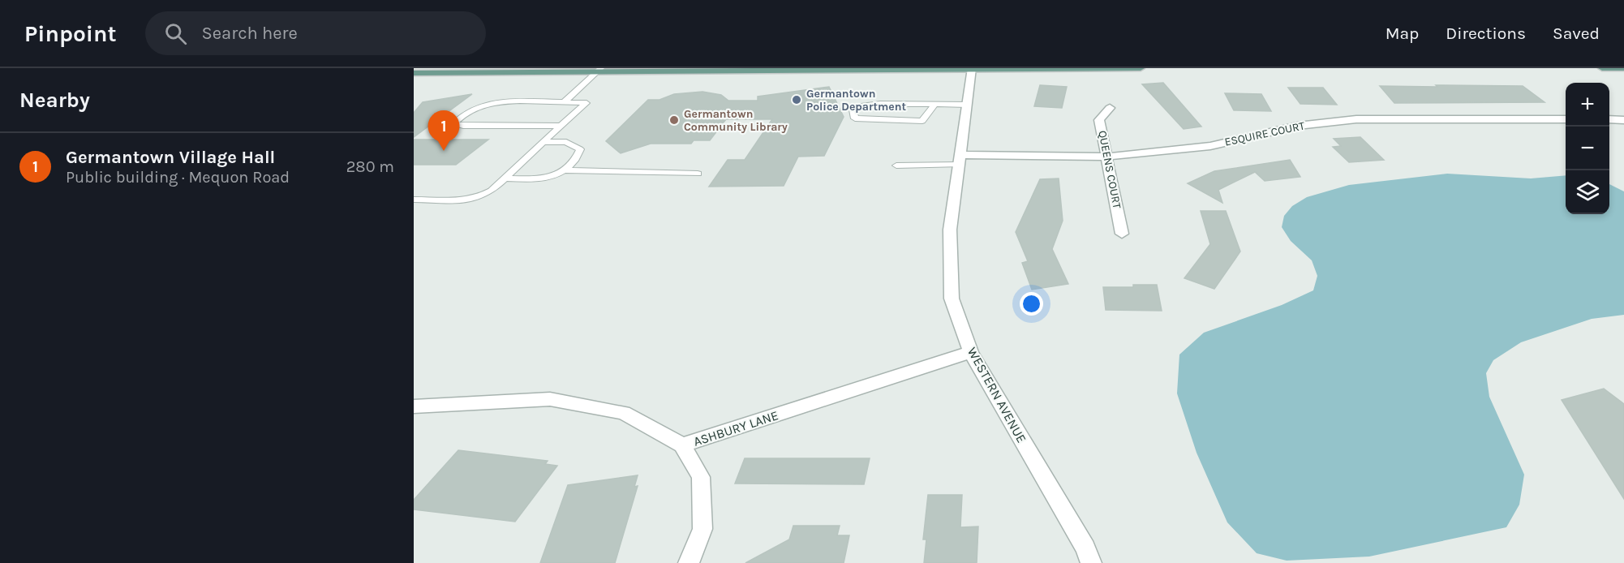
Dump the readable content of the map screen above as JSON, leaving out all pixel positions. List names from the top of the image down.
{
  "streets": {
    "street": [
      "ESQUIRE COURT",
      "QUEENS COURT",
      "WESTERN AVENUE",
      "ASHBURY LANE"
    ]
  },
  "crossings": [
    ["ESQUIRE COURT", "QUEENS COURT"],
    ["ESQUIRE COURT", "WESTERN AVENUE"],
    ["WESTERN AVENUE", "ASHBURY LANE"]
  ],
  "places": ["Germantown Police Department", "Germantown Community Library"],
  "page": {
    "header": "Pinpoint",
    "search": "Search here",
    "nav": ["Map", "Directions", "Saved"],
    "heading": "Nearby",
    "map_buttons": ["+", "−"],
    "pins": "1",
    "list": [
      {
        "mark": "1",
        "name": "Germantown Village Hall",
        "note": "Public building · Mequon Road",
        "value": "280 m"
      }
    ]
  }
}
